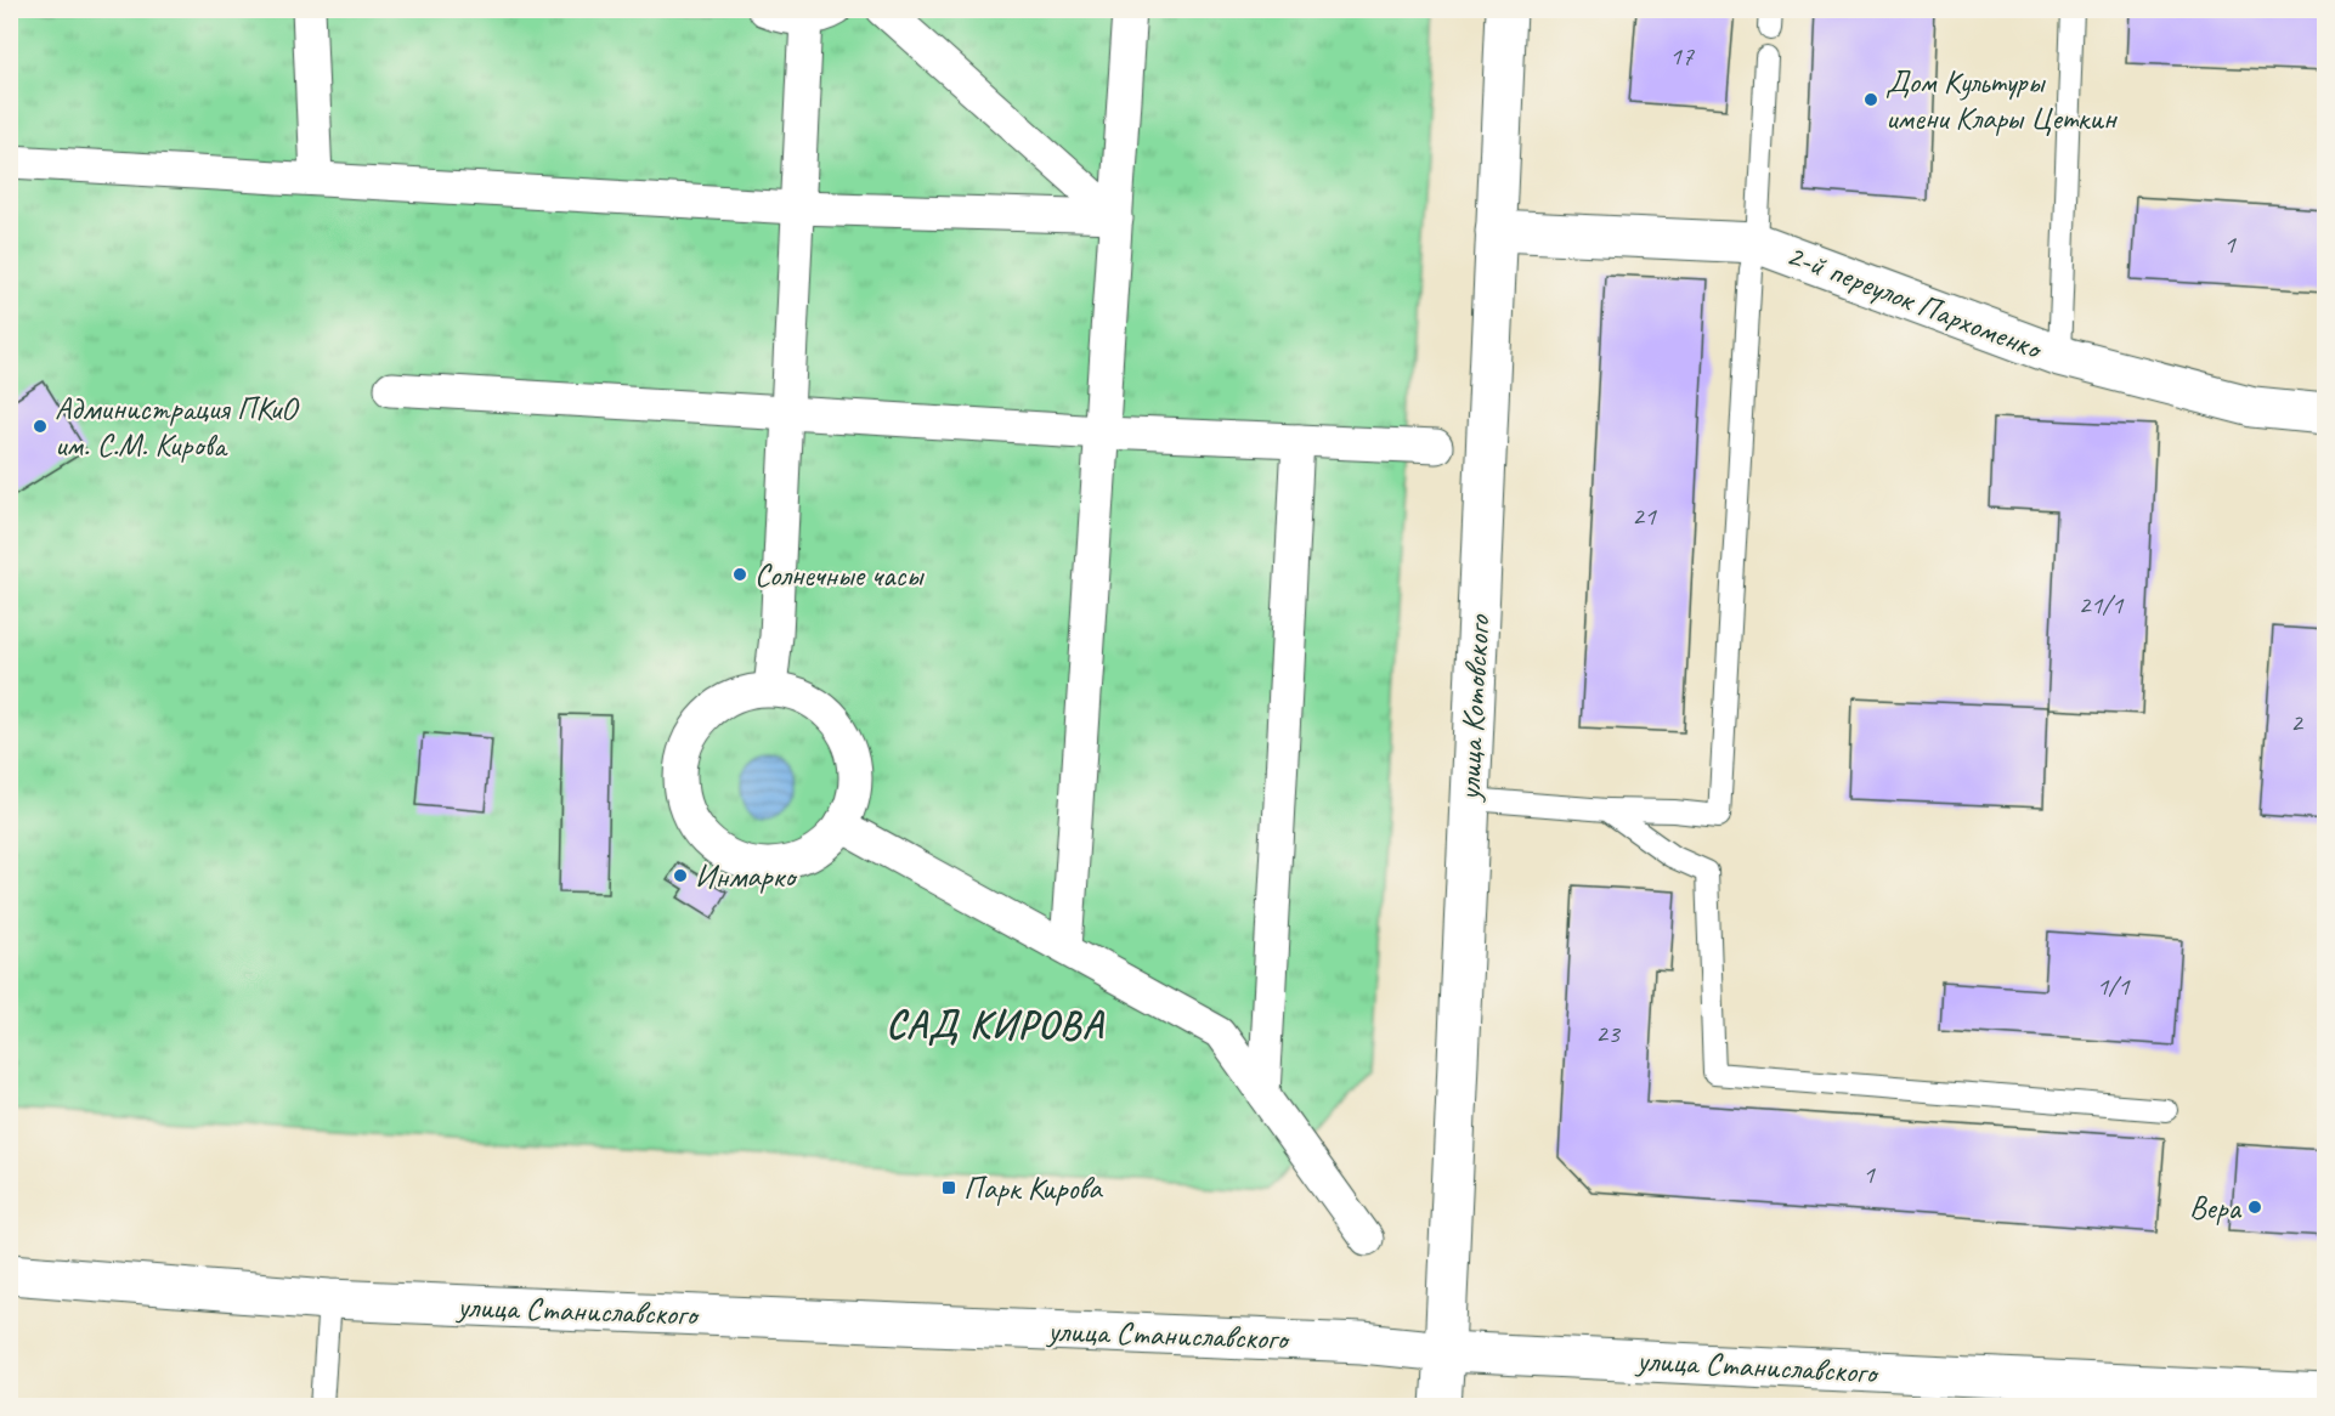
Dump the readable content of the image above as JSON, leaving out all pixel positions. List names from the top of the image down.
{
  "streets": {
    "main road": ["2-й переулок Пархоменко", "улица Котовского", "улица Станиславского"]
  },
  "crossings": [
    ["2-й переулок Пархоменко", "улица Котовского"],
    ["улица Котовского", "улица Станиславского"]
  ],
  "districts": ["САД КИРОВА"],
  "places": {
    "other": [
      "Дом Культуры имени Клары Цеткин",
      "Администрация ПКиО им. С.М. Кирова",
      "Солнечные часы",
      "Инмарко",
      "Вера"
    ],
    "transit": ["Парк Кирова"]
  },
  "house_numbers": [
    "17",
    "1",
    "21",
    "21/1",
    "2",
    "1/1",
    "23",
    "1"
  ]
}
